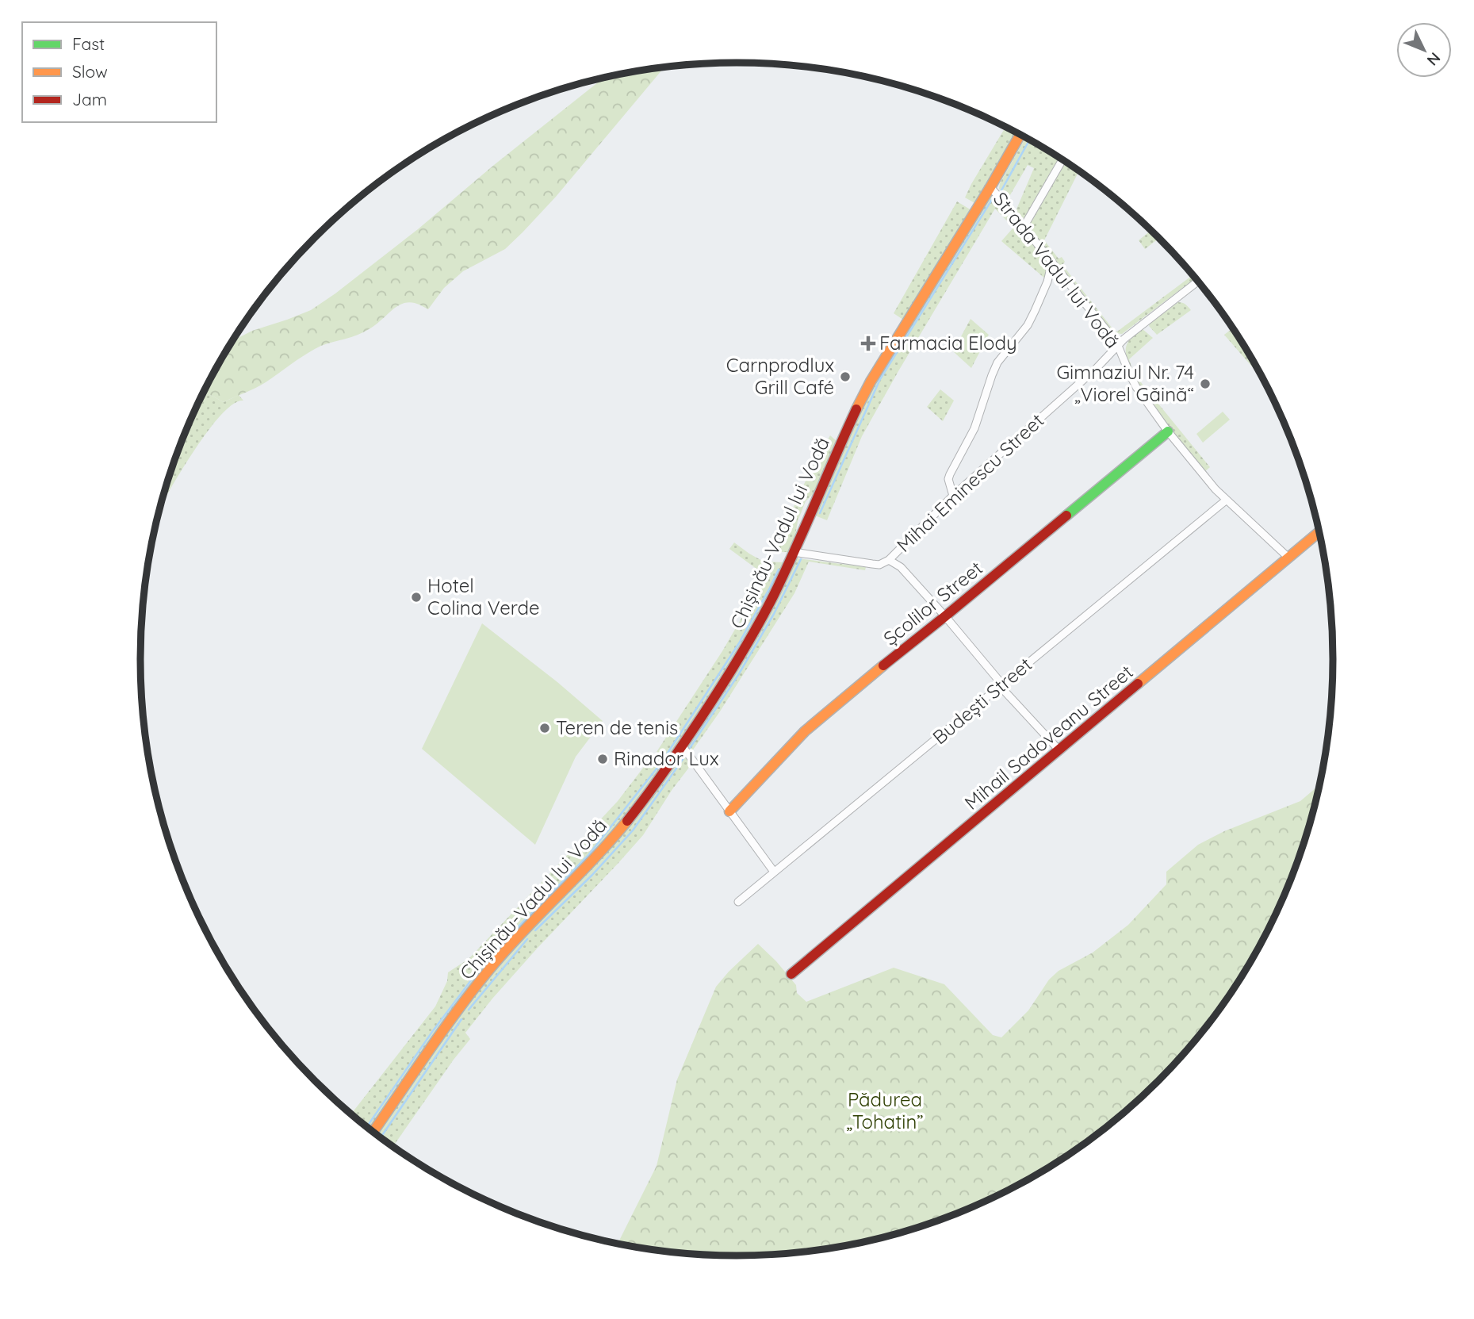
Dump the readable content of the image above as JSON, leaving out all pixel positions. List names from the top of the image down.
{
  "streets": {
    "street": [
      "Strada Vadul lui Vodă",
      "Mihai Eminescu Street",
      "Chișinău-Vadul lui Vodă",
      "Școlilor Street",
      "Budești Street",
      "Mihail Sadoveanu Street"
    ]
  },
  "crossings": [
    ["Strada Vadul lui Vodă", "Mihai Eminescu Street"],
    ["Strada Vadul lui Vodă", "Chișinău-Vadul lui Vodă"],
    ["Strada Vadul lui Vodă", "Școlilor Street"],
    ["Strada Vadul lui Vodă", "Budești Street"],
    ["Strada Vadul lui Vodă", "Mihail Sadoveanu Street"]
  ],
  "parks": ["Pădurea „Tohatin”"],
  "places": {
    "health": ["Farmacia Elody"],
    "other": [
      "Carnprodlux Grill Café",
      "Gimnaziul Nr. 74 „Viorel Găină“",
      "Hotel Colina Verde",
      "Teren de tenis",
      "Rinador Lux"
    ]
  },
  "legend": ["Fast", "Slow", "Jam"],
  "north": "bottom right"
}
